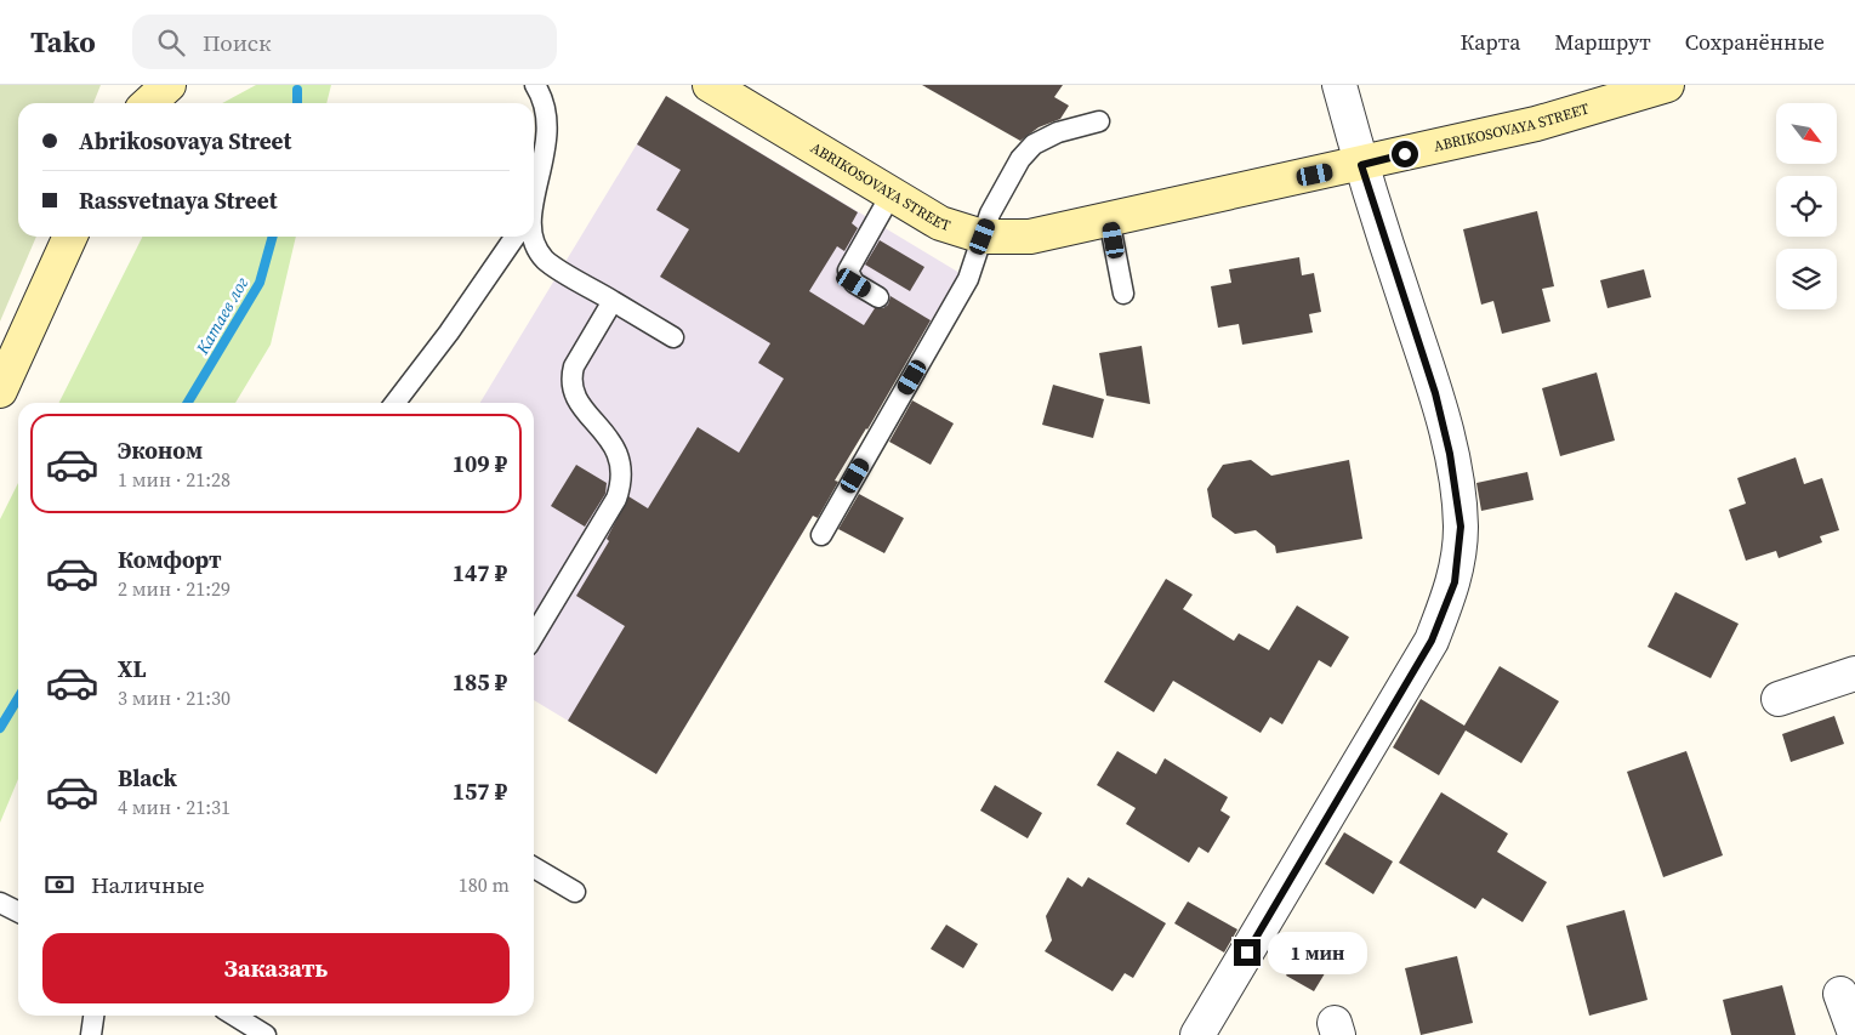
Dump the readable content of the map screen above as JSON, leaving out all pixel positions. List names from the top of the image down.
{
  "streets": {
    "street": ["ABRIKOSOVAYA STREET"]
  },
  "water": ["Катаев лог"],
  "north": "bottom right",
  "page": {
    "header": "Tako",
    "search": "Поиск",
    "nav": ["Карта", "Маршрут", "Сохранённые"],
    "banner": ["Abrikosovaya Street", "Rassvetnaya Street"],
    "list": [
      {
        "name": "Эконом",
        "note": "1 мин · 21:28",
        "value": "109 ₽"
      },
      {
        "name": "Комфорт",
        "note": "2 мин · 21:29",
        "value": "147 ₽"
      },
      {
        "name": "XL",
        "note": "3 мин · 21:30",
        "value": "185 ₽"
      },
      {
        "name": "Black",
        "note": "4 мин · 21:31",
        "value": "157 ₽"
      }
    ],
    "pay": ["Наличные", "180 m"],
    "buttons": "Заказать",
    "bubble": "1 мин"
  }
}
